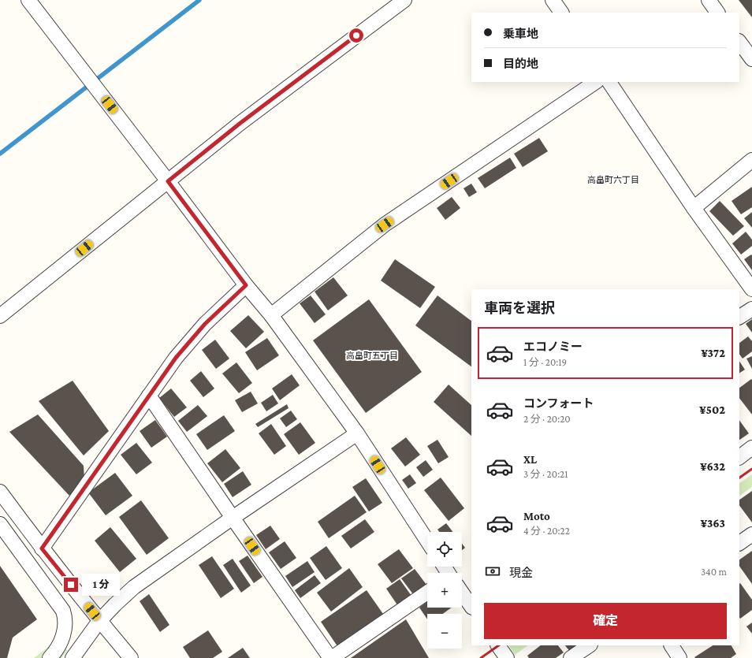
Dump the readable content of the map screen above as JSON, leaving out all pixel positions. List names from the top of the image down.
{
  "districts": ["高畠町六丁目", "高畠町五丁目"],
  "page": {
    "banner": ["乗車地", "目的地"],
    "heading": "車両を選択",
    "list": [
      {
        "name": "エコノミー",
        "note": "1 分 · 20:19",
        "value": "¥372"
      },
      {
        "name": "コンフォート",
        "note": "2 分 · 20:20",
        "value": "¥502"
      },
      {
        "name": "XL",
        "note": "3 分 · 20:21",
        "value": "¥632"
      },
      {
        "name": "Moto",
        "note": "4 分 · 20:22",
        "value": "¥363"
      }
    ],
    "map_buttons": ["+", "−"],
    "pay": ["現金", "340 m"],
    "bubble": "1 分",
    "buttons": "確定"
  }
}
